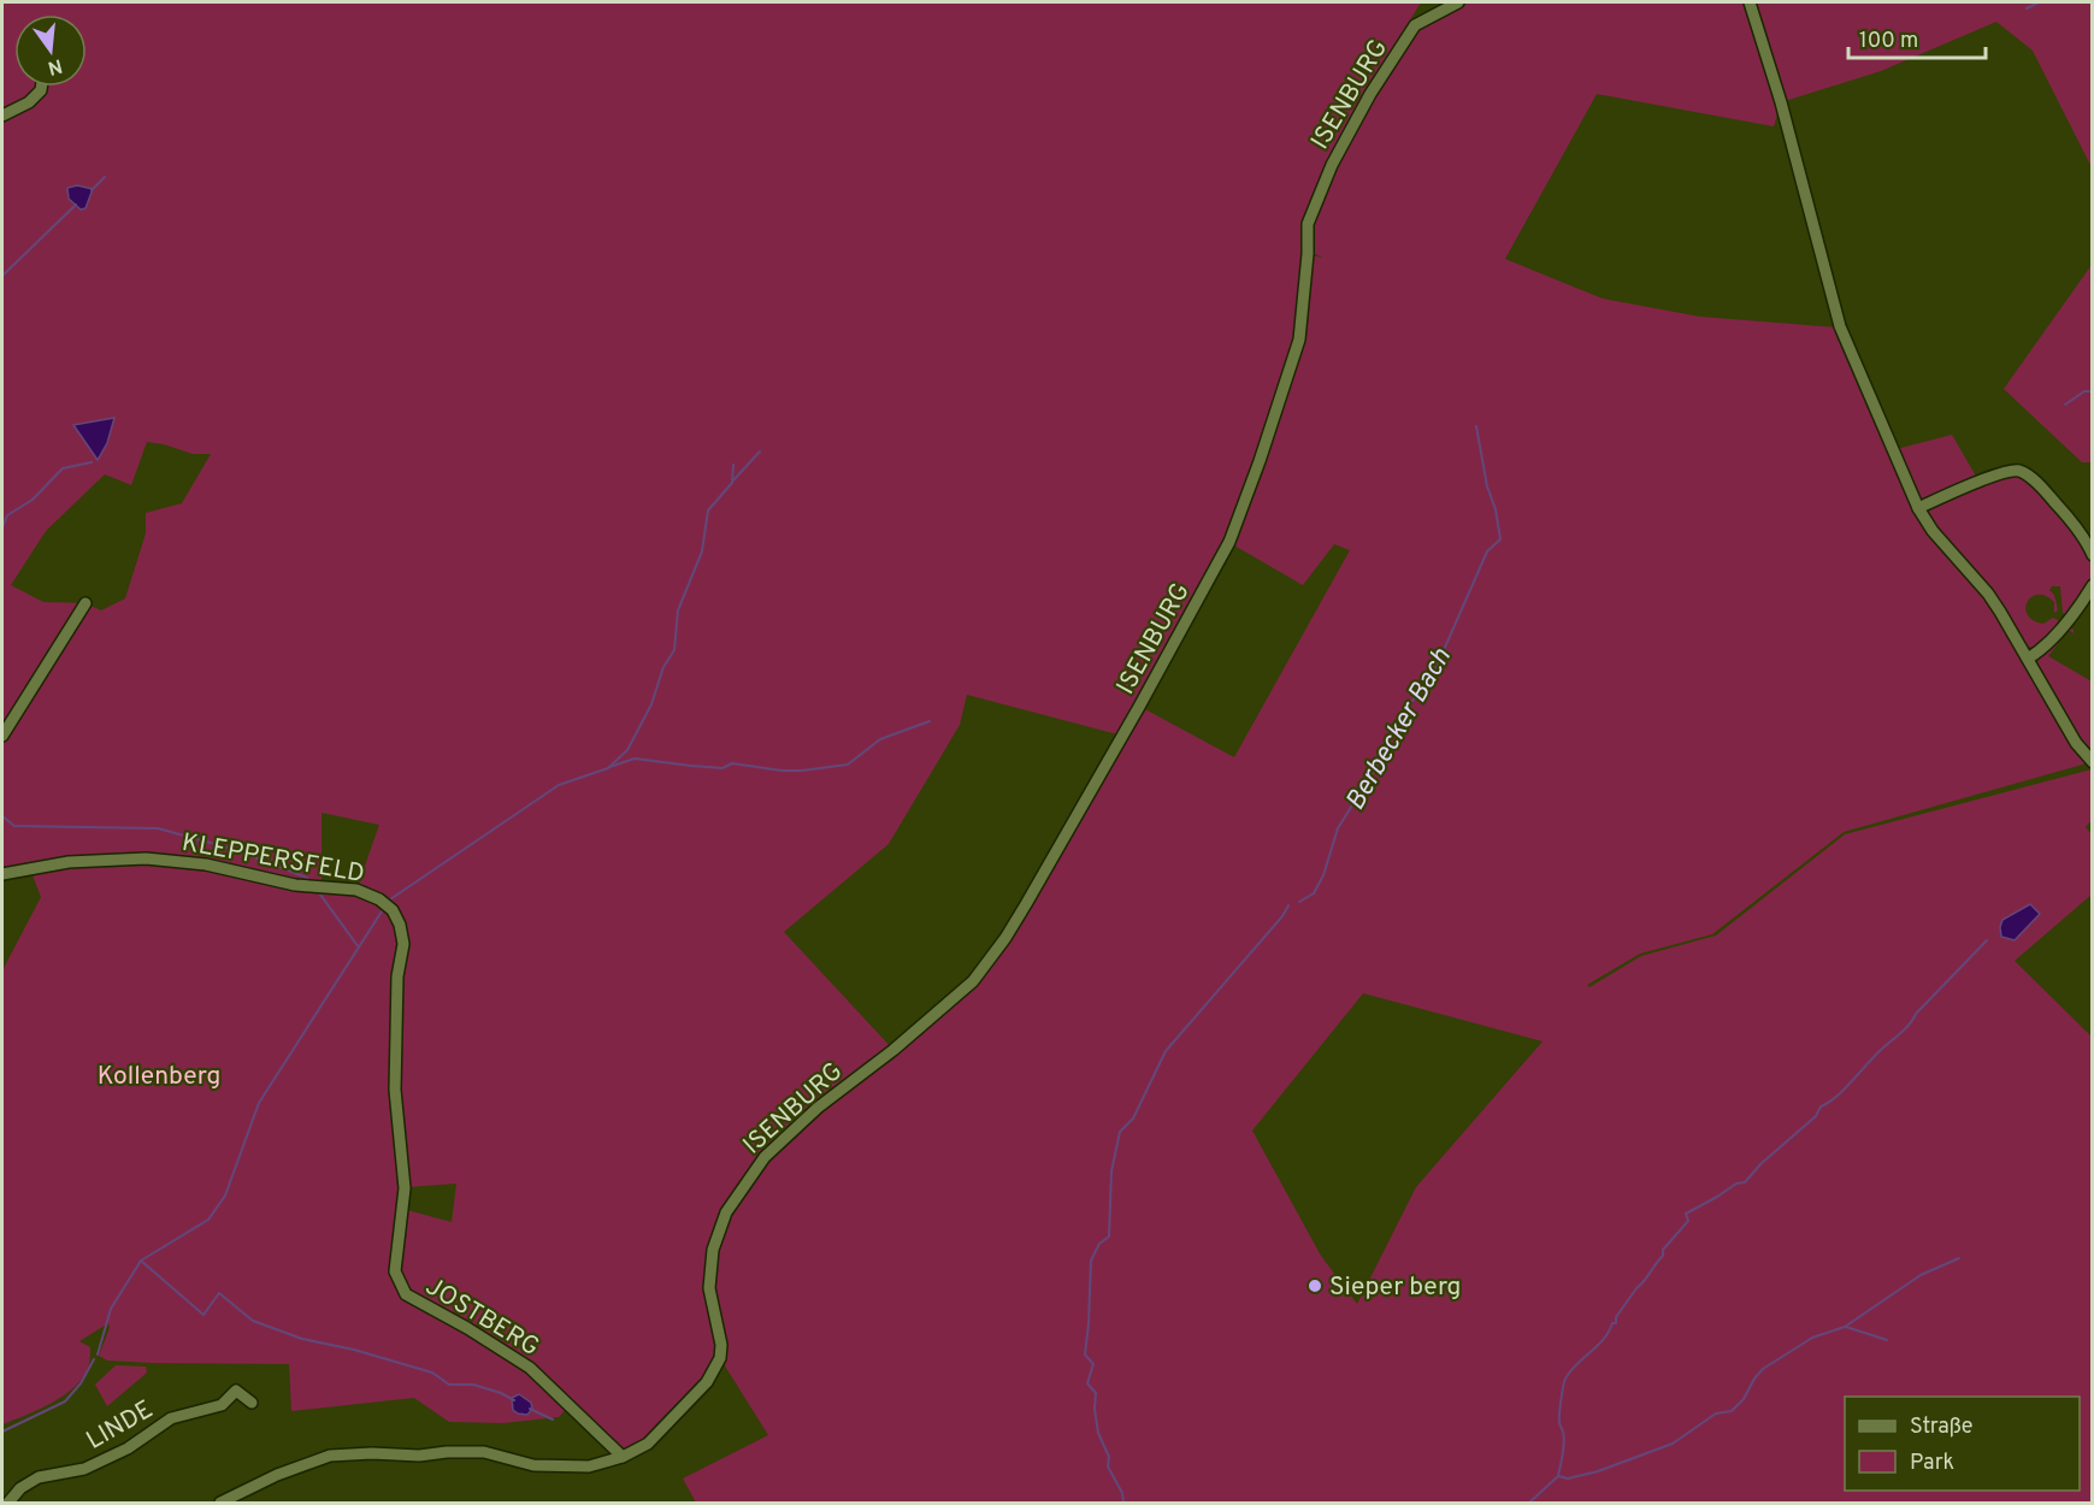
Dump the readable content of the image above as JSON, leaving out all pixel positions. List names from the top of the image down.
{
  "streets": {
    "street": [
      "ISENBURG",
      "KLEPPERSFELD",
      "JOSTBERG",
      "LINDE"
    ]
  },
  "crossings": [
    ["ISENBURG", "JOSTBERG"],
    ["KLEPPERSFELD", "JOSTBERG"]
  ],
  "water": ["Berbecker Bach"],
  "parks": ["Kollenberg"],
  "places": ["Sieper berg"],
  "legend": ["Straße", "Park"],
  "scale_bar": "100 m",
  "north": "bottom"
}
